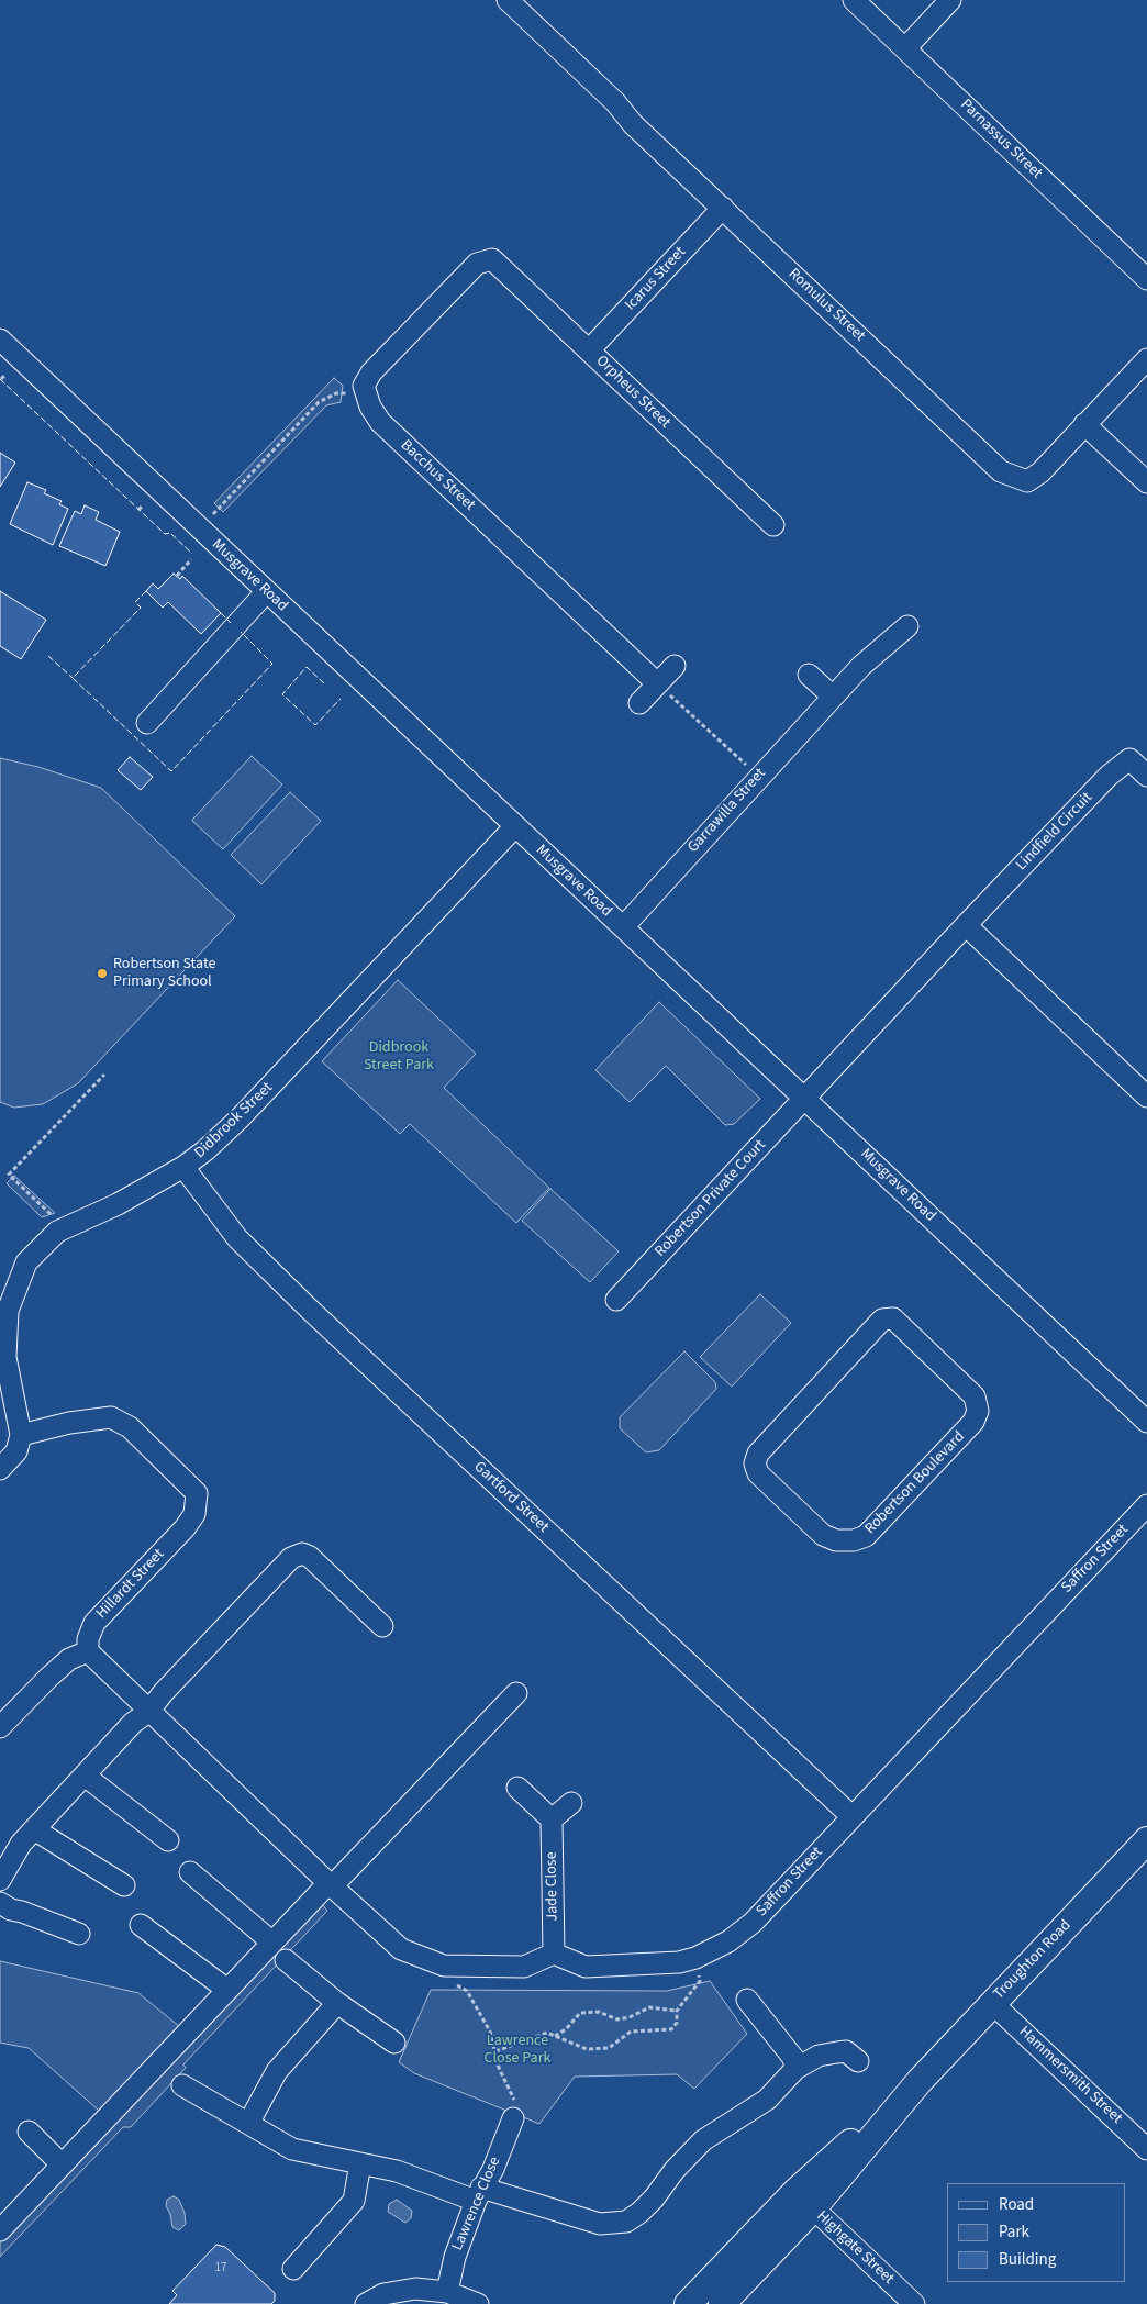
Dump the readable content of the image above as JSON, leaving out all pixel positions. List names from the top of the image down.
{
  "streets": {
    "main road": ["Troughton Road"],
    "street": [
      "Parnassus Street",
      "Icarus Street",
      "Romulus Street",
      "Orpheus Street",
      "Bacchus Street",
      "Musgrave Road",
      "Garrawilla Street",
      "Lindfield Circuit",
      "Didbrook Street",
      "Robertson Private Court",
      "Robertson Boulevard",
      "Gartford Street",
      "Saffron Street",
      "Hillardt Street",
      "Jade Close",
      "Hammersmith Street",
      "Lawrence Close",
      "Highgate Street"
    ]
  },
  "crossings": [
    ["Icarus Street", "Romulus Street"],
    ["Icarus Street", "Orpheus Street"],
    ["Orpheus Street", "Bacchus Street"],
    ["Musgrave Road", "Garrawilla Street"],
    ["Musgrave Road", "Lindfield Circuit"],
    ["Musgrave Road", "Didbrook Street"],
    ["Musgrave Road", "Robertson Private Court"],
    ["Lindfield Circuit", "Robertson Private Court"],
    ["Didbrook Street", "Gartford Street"],
    ["Didbrook Street", "Hillardt Street"],
    ["Gartford Street", "Saffron Street"],
    ["Saffron Street", "Jade Close"],
    ["Troughton Road", "Hammersmith Street"],
    ["Troughton Road", "Highgate Street"]
  ],
  "parks": ["Didbrook Street Park", "Lawrence Close Park"],
  "places": ["Robertson State Primary School"],
  "house_numbers": ["17"],
  "legend": ["Road", "Park", "Building"]
}
